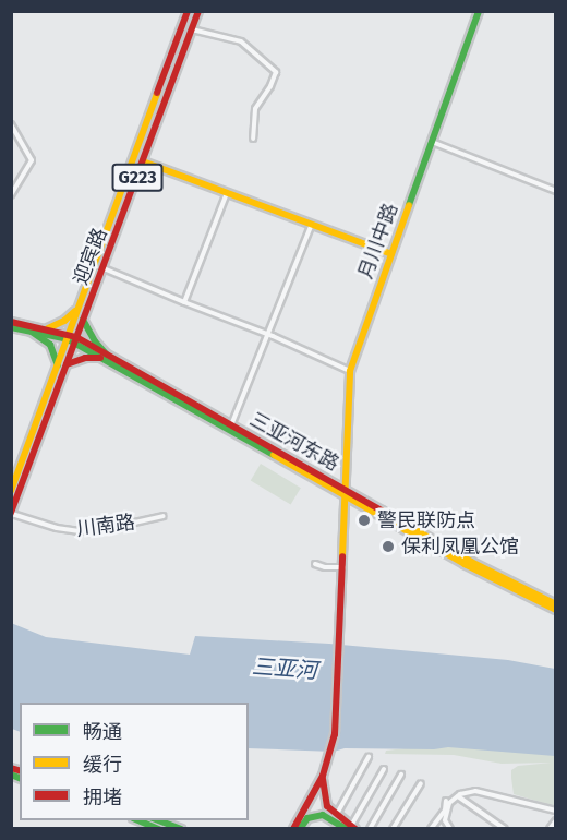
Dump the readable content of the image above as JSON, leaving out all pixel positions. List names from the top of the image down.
{
  "streets": {
    "main road": [
      "G223",
      "月川中路",
      "迎宾路",
      "三亚河东路"
    ],
    "street": ["川南路"]
  },
  "crossings": [
    ["月川中路", "三亚河东路"],
    ["迎宾路", "三亚河东路"],
    ["迎宾路", "川南路"]
  ],
  "water": ["三亚河"],
  "places": ["警民联防点", "保利凤凰公馆"],
  "legend": ["畅通", "缓行", "拥堵"]
}
